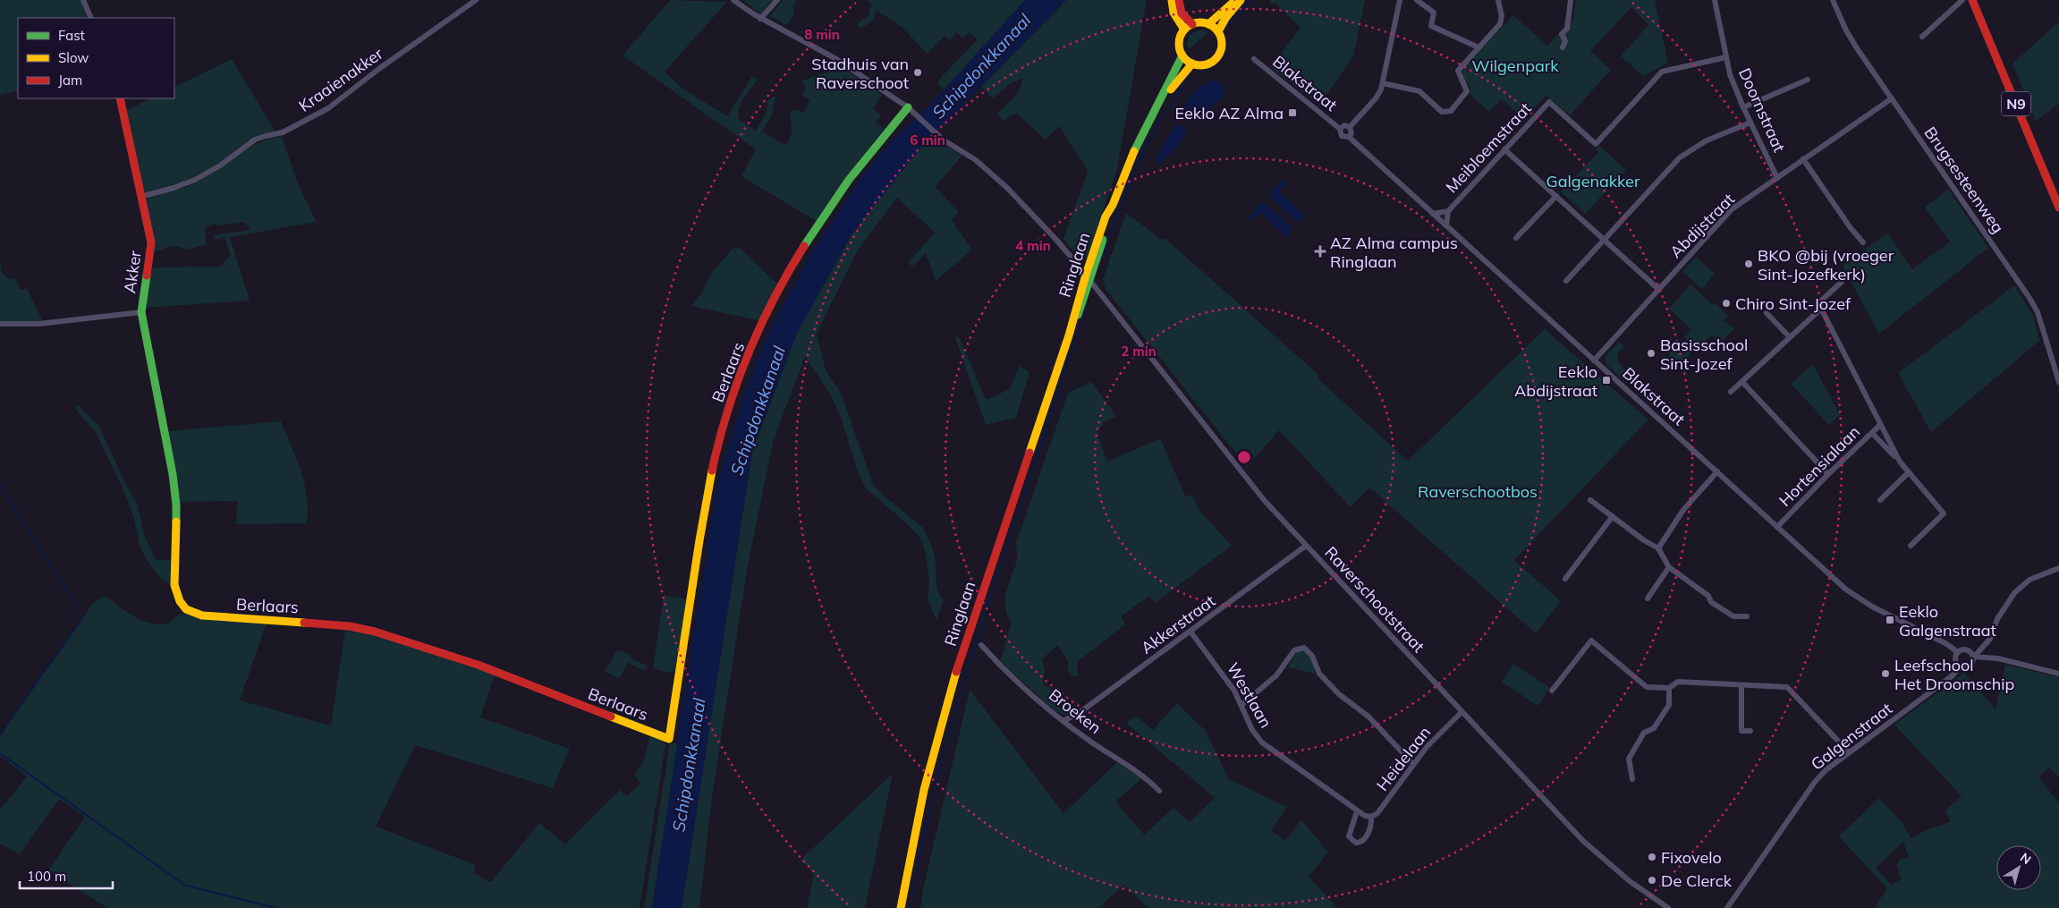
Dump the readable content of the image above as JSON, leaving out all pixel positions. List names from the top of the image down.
{
  "streets": {
    "street": [
      "Kraaienakker",
      "Blakstraat",
      "N9",
      "Doornstraat",
      "Meibloemstraat",
      "Brugsesteenweg",
      "Abdijstraat",
      "Ringlaan",
      "Akker",
      "Berlaars",
      "Hortensialaan",
      "Raverschootstraat",
      "Akkerstraat",
      "Westlaan",
      "Broeken",
      "Galgenstraat",
      "Heidelaan"
    ]
  },
  "crossings": [
    ["Kraaienakker", "Akker"],
    ["Blakstraat", "Meibloemstraat"],
    ["Blakstraat", "Abdijstraat"],
    ["Blakstraat", "Hortensialaan"],
    ["Blakstraat", "Galgenstraat"],
    ["Doornstraat", "Meibloemstraat"],
    ["Doornstraat", "Abdijstraat"],
    ["Brugsesteenweg", "Abdijstraat"],
    ["Ringlaan", "Raverschootstraat"],
    ["Akker", "Berlaars"],
    ["Berlaars", "Raverschootstraat"],
    ["Raverschootstraat", "Akkerstraat"],
    ["Raverschootstraat", "Heidelaan"],
    ["Akkerstraat", "Westlaan"],
    ["Akkerstraat", "Broeken"],
    ["Westlaan", "Heidelaan"]
  ],
  "water": ["Schipdonkkanaal"],
  "parks": ["Wilgenpark", "Galgenakker", "Raverschootbos"],
  "places": {
    "other": [
      "Stadhuis van Raverschoot",
      "BKO @bij (vroeger Sint-Jozefkerk)",
      "Chiro Sint-Jozef",
      "Basisschool Sint-Jozef",
      "Leefschool Het Droomschip",
      "Fixovelo",
      "De Clerck"
    ],
    "transit": ["Eeklo AZ Alma", "Eeklo Abdijstraat", "Eeklo Galgenstraat"],
    "health": ["AZ Alma campus Ringlaan"]
  },
  "legend": ["Fast", "Slow", "Jam"],
  "scale_bar": "100 m",
  "north": "top right",
  "rings": [
    "8 min",
    "6 min",
    "4 min",
    "2 min"
  ]
}
